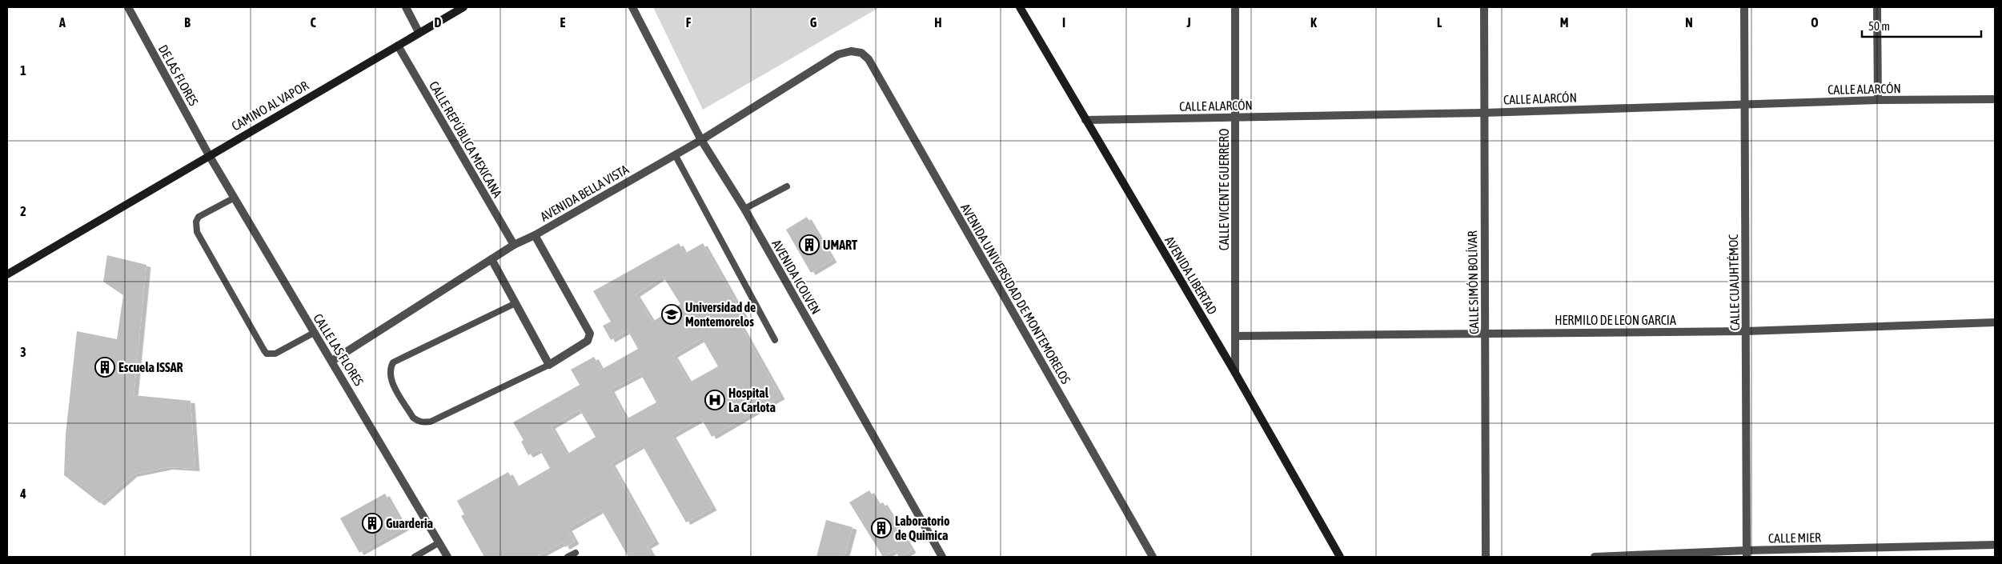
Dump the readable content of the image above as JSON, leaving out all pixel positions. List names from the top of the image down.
{
  "streets": {
    "street": [
      "DE LAS FLORES",
      "CALLE ALARCÓN",
      "CAMINO AL VAPOR",
      "CALLE REPÚBLICA MEXICANA",
      "CALLE VICENTE GUERRERO",
      "AVENIDA BELLA VISTA",
      "AVENIDA LIBERTAD",
      "AVENIDA ICOLVEN",
      "CALLE SIMÓN BOLÍVAR",
      "CALLE CUAUHTÉMOC",
      "AVENIDA UNIVERSIDAD DE MONTEMORELOS",
      "HERMILO DE LEON GARCIA",
      "CALLE LAS FLORES",
      "CALLE MIER"
    ]
  },
  "crossings": [
    ["DE LAS FLORES", "CAMINO AL VAPOR"],
    ["DE LAS FLORES", "CALLE LAS FLORES"],
    ["CALLE ALARCÓN", "CALLE VICENTE GUERRERO"],
    ["CALLE ALARCÓN", "AVENIDA LIBERTAD"],
    ["CALLE ALARCÓN", "CALLE SIMÓN BOLÍVAR"],
    ["CALLE ALARCÓN", "CALLE CUAUHTÉMOC"],
    ["CAMINO AL VAPOR", "CALLE REPÚBLICA MEXICANA"],
    ["CAMINO AL VAPOR", "CALLE LAS FLORES"],
    ["CALLE REPÚBLICA MEXICANA", "AVENIDA BELLA VISTA"],
    ["CALLE VICENTE GUERRERO", "AVENIDA LIBERTAD"],
    ["CALLE VICENTE GUERRERO", "HERMILO DE LEON GARCIA"],
    ["AVENIDA BELLA VISTA", "AVENIDA ICOLVEN"],
    ["AVENIDA BELLA VISTA", "AVENIDA UNIVERSIDAD DE MONTEMORELOS"],
    ["AVENIDA BELLA VISTA", "CALLE LAS FLORES"],
    ["CALLE SIMÓN BOLÍVAR", "HERMILO DE LEON GARCIA"],
    ["CALLE CUAUHTÉMOC", "HERMILO DE LEON GARCIA"],
    ["CALLE CUAUHTÉMOC", "CALLE MIER"]
  ],
  "places": {
    "building": [
      "UMART",
      "Escuela ISSAR",
      "Guarderia",
      "Laboratorio de Quimica"
    ],
    "school or university": ["Universidad de Montemorelos"],
    "hospital": ["Hospital La Carlota"]
  },
  "scale_bar": "50 m",
  "grid": {
    "columns": [
      "A",
      "B",
      "C",
      "D",
      "E",
      "F",
      "G",
      "H",
      "I",
      "J",
      "K",
      "L",
      "M",
      "N",
      "O"
    ],
    "rows": [
      "1",
      "2",
      "3",
      "4"
    ]
  }
}
